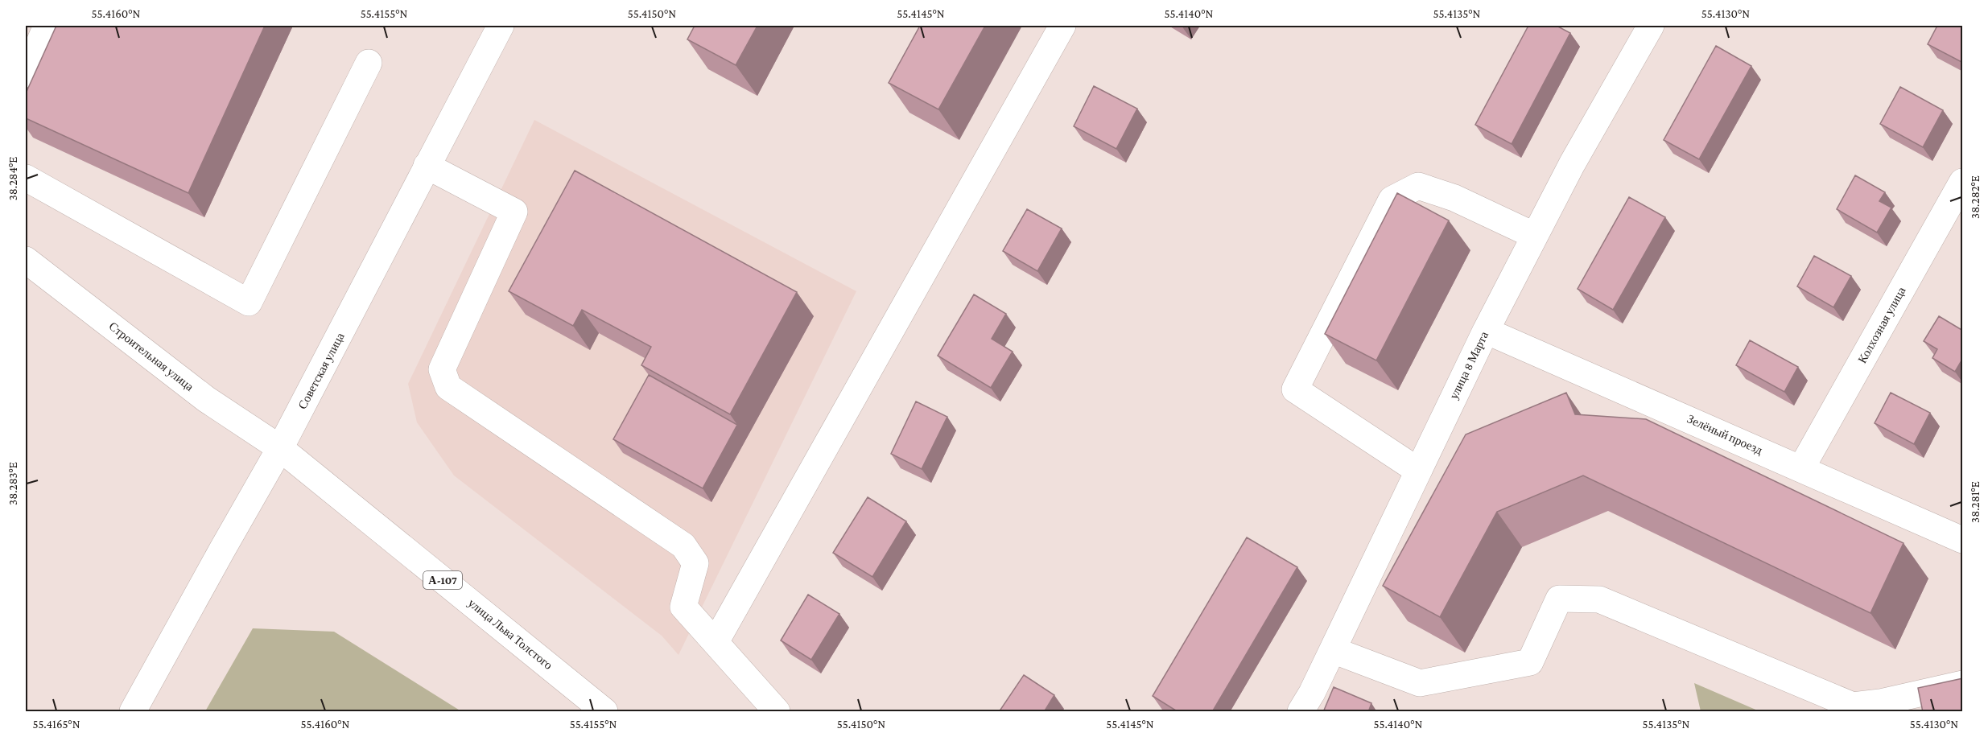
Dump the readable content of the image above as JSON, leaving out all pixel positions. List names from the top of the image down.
{
  "streets": {
    "main road": [
      "Колхозная улица",
      "Строительная улица",
      "улица 8 Марта",
      "Советская улица",
      "Зелёный проезд",
      "А-107",
      "улица Льва Толстого"
    ]
  },
  "crossings": [
    ["Колхозная улица", "Зелёный проезд"],
    ["Строительная улица", "Советская улица"],
    ["Строительная улица", "улица Льва Толстого"],
    ["улица 8 Марта", "Зелёный проезд"],
    ["Советская улица", "улица Льва Толстого"]
  ],
  "coordinates": [
    "55.4160°N",
    "55.4155°N",
    "55.4150°N",
    "55.4145°N",
    "55.4140°N",
    "55.4135°N",
    "55.4130°N",
    "38.284°E",
    "38.282°E",
    "38.283°E",
    "38.281°E",
    "55.4165°N"
  ]
}
